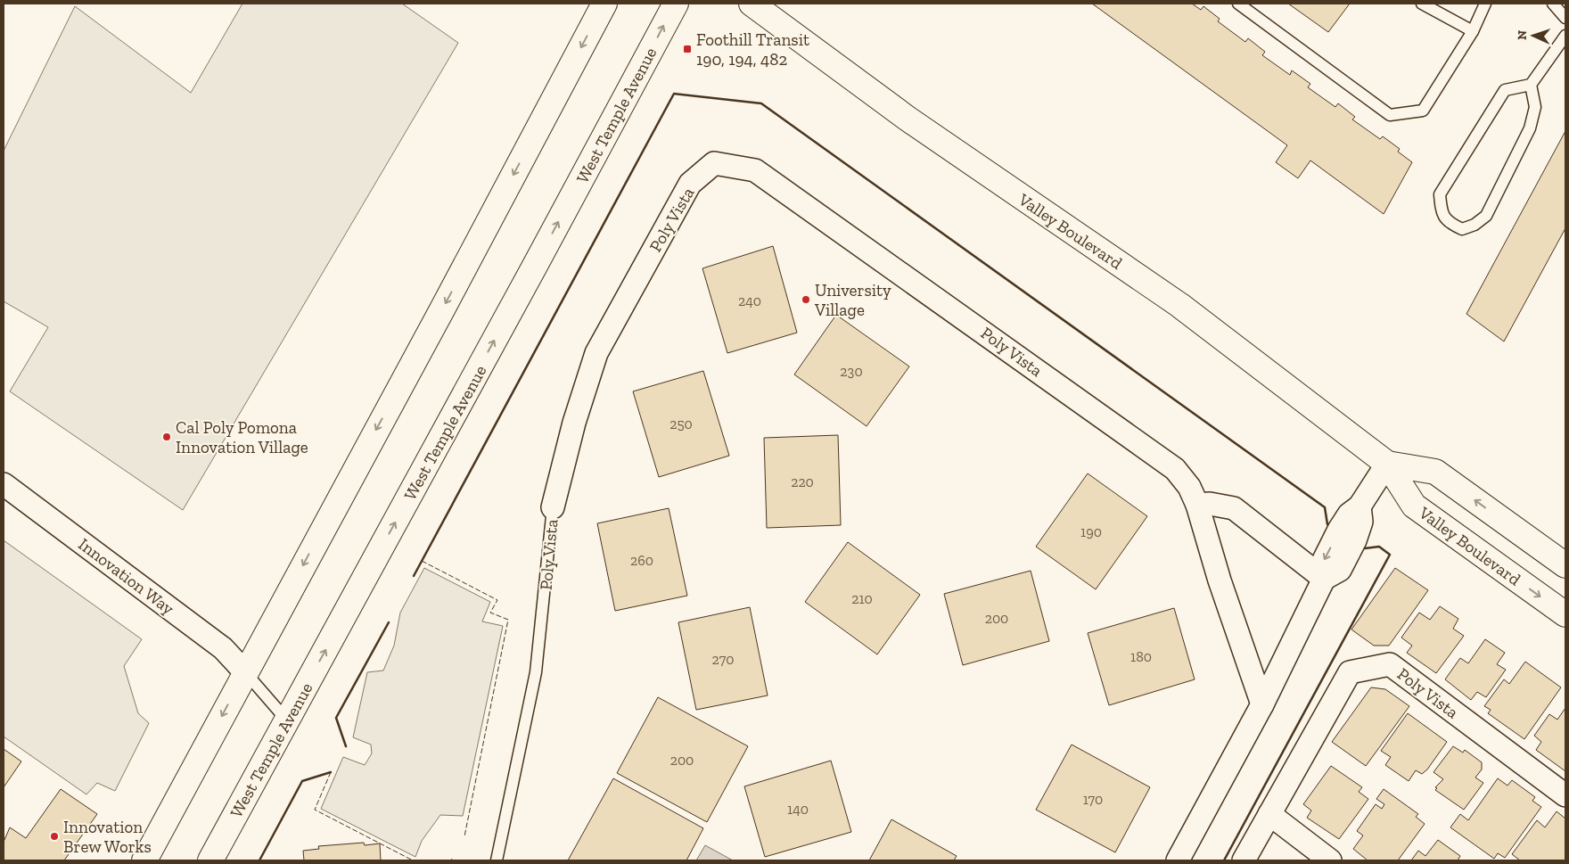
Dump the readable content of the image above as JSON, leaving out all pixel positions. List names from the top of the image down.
{
  "streets": {
    "main road": ["West Temple Avenue", "Valley Boulevard"],
    "street": ["Poly Vista", "Innovation Way"]
  },
  "places": {
    "transit": ["Foothill Transit 190, 194, 482"],
    "other": ["University Village", "Cal Poly Pomona Innovation Village", "Innovation Brew Works"]
  },
  "house_numbers": [
    "240",
    "230",
    "250",
    "220",
    "190",
    "260",
    "210",
    "200",
    "180",
    "270",
    "200",
    "170",
    "140"
  ],
  "north": "left"
}
